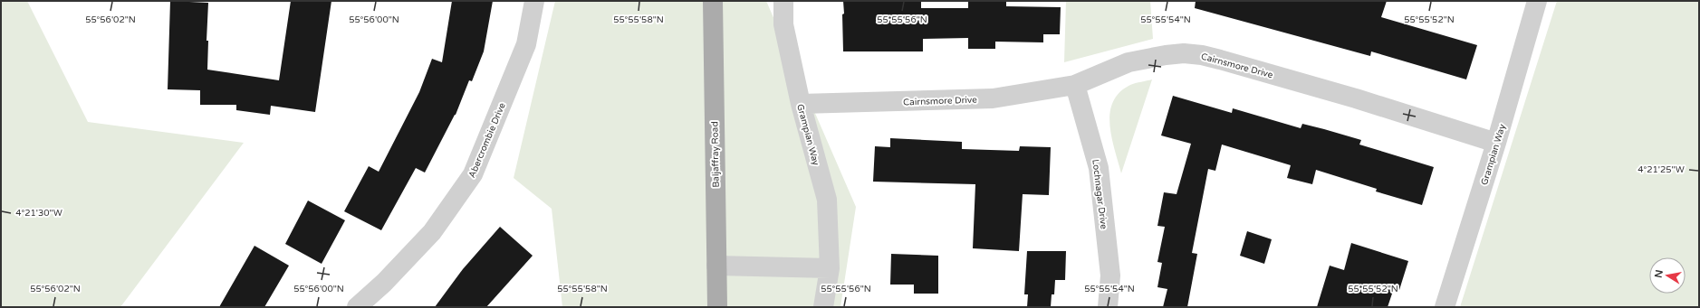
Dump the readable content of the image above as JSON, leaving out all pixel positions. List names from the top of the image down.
{
  "streets": {
    "main road": ["Baljaffray Road"],
    "street": [
      "Cairnsmore Drive",
      "Grampian Way",
      "Abercrombie Drive",
      "Lochnagar Drive"
    ]
  },
  "crossings": [
    ["Cairnsmore Drive", "Grampian Way"],
    ["Cairnsmore Drive", "Lochnagar Drive"]
  ],
  "north": "left",
  "coordinates": [
    "55°56'02\"N",
    "55°56'00\"N",
    "55°55'58\"N",
    "55°55'56\"N",
    "55°55'54\"N",
    "55°55'52\"N",
    "4°21'25\"W",
    "4°21'30\"W"
  ]
}
